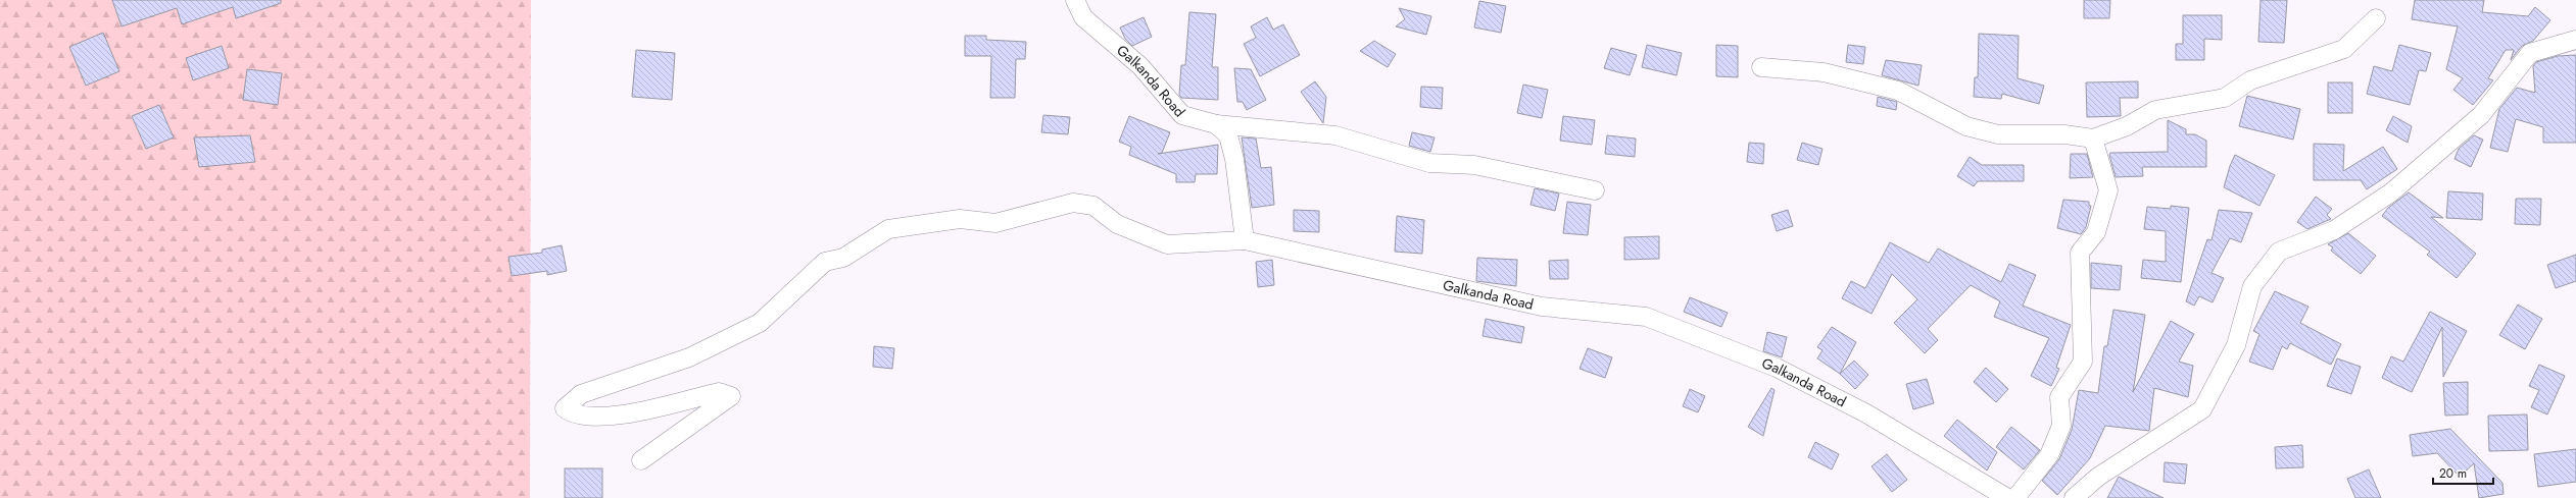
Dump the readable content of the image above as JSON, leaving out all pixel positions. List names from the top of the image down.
{
  "streets": {
    "street": ["Galkanda Road"]
  },
  "scale_bar": "20 m"
}
